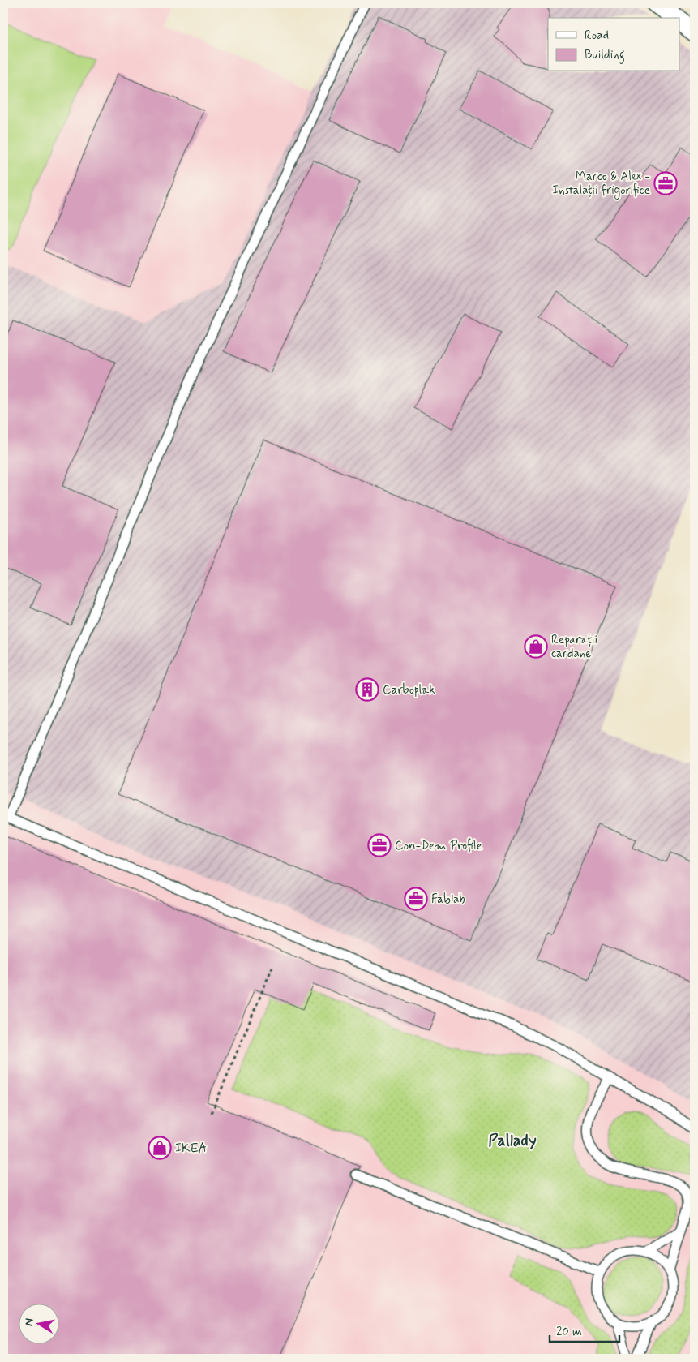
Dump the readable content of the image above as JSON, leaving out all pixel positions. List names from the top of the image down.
{
  "districts": ["Pallady"],
  "places": {
    "office": ["Marco & Alex - Instalații frigorifice", "Con-Dem Profile", "Fablab"],
    "shop": ["Reparații cardane", "IKEA"],
    "building": ["Carboplak"]
  },
  "legend": ["Road", "Building"],
  "scale_bar": "20 m",
  "north": "left"
}
